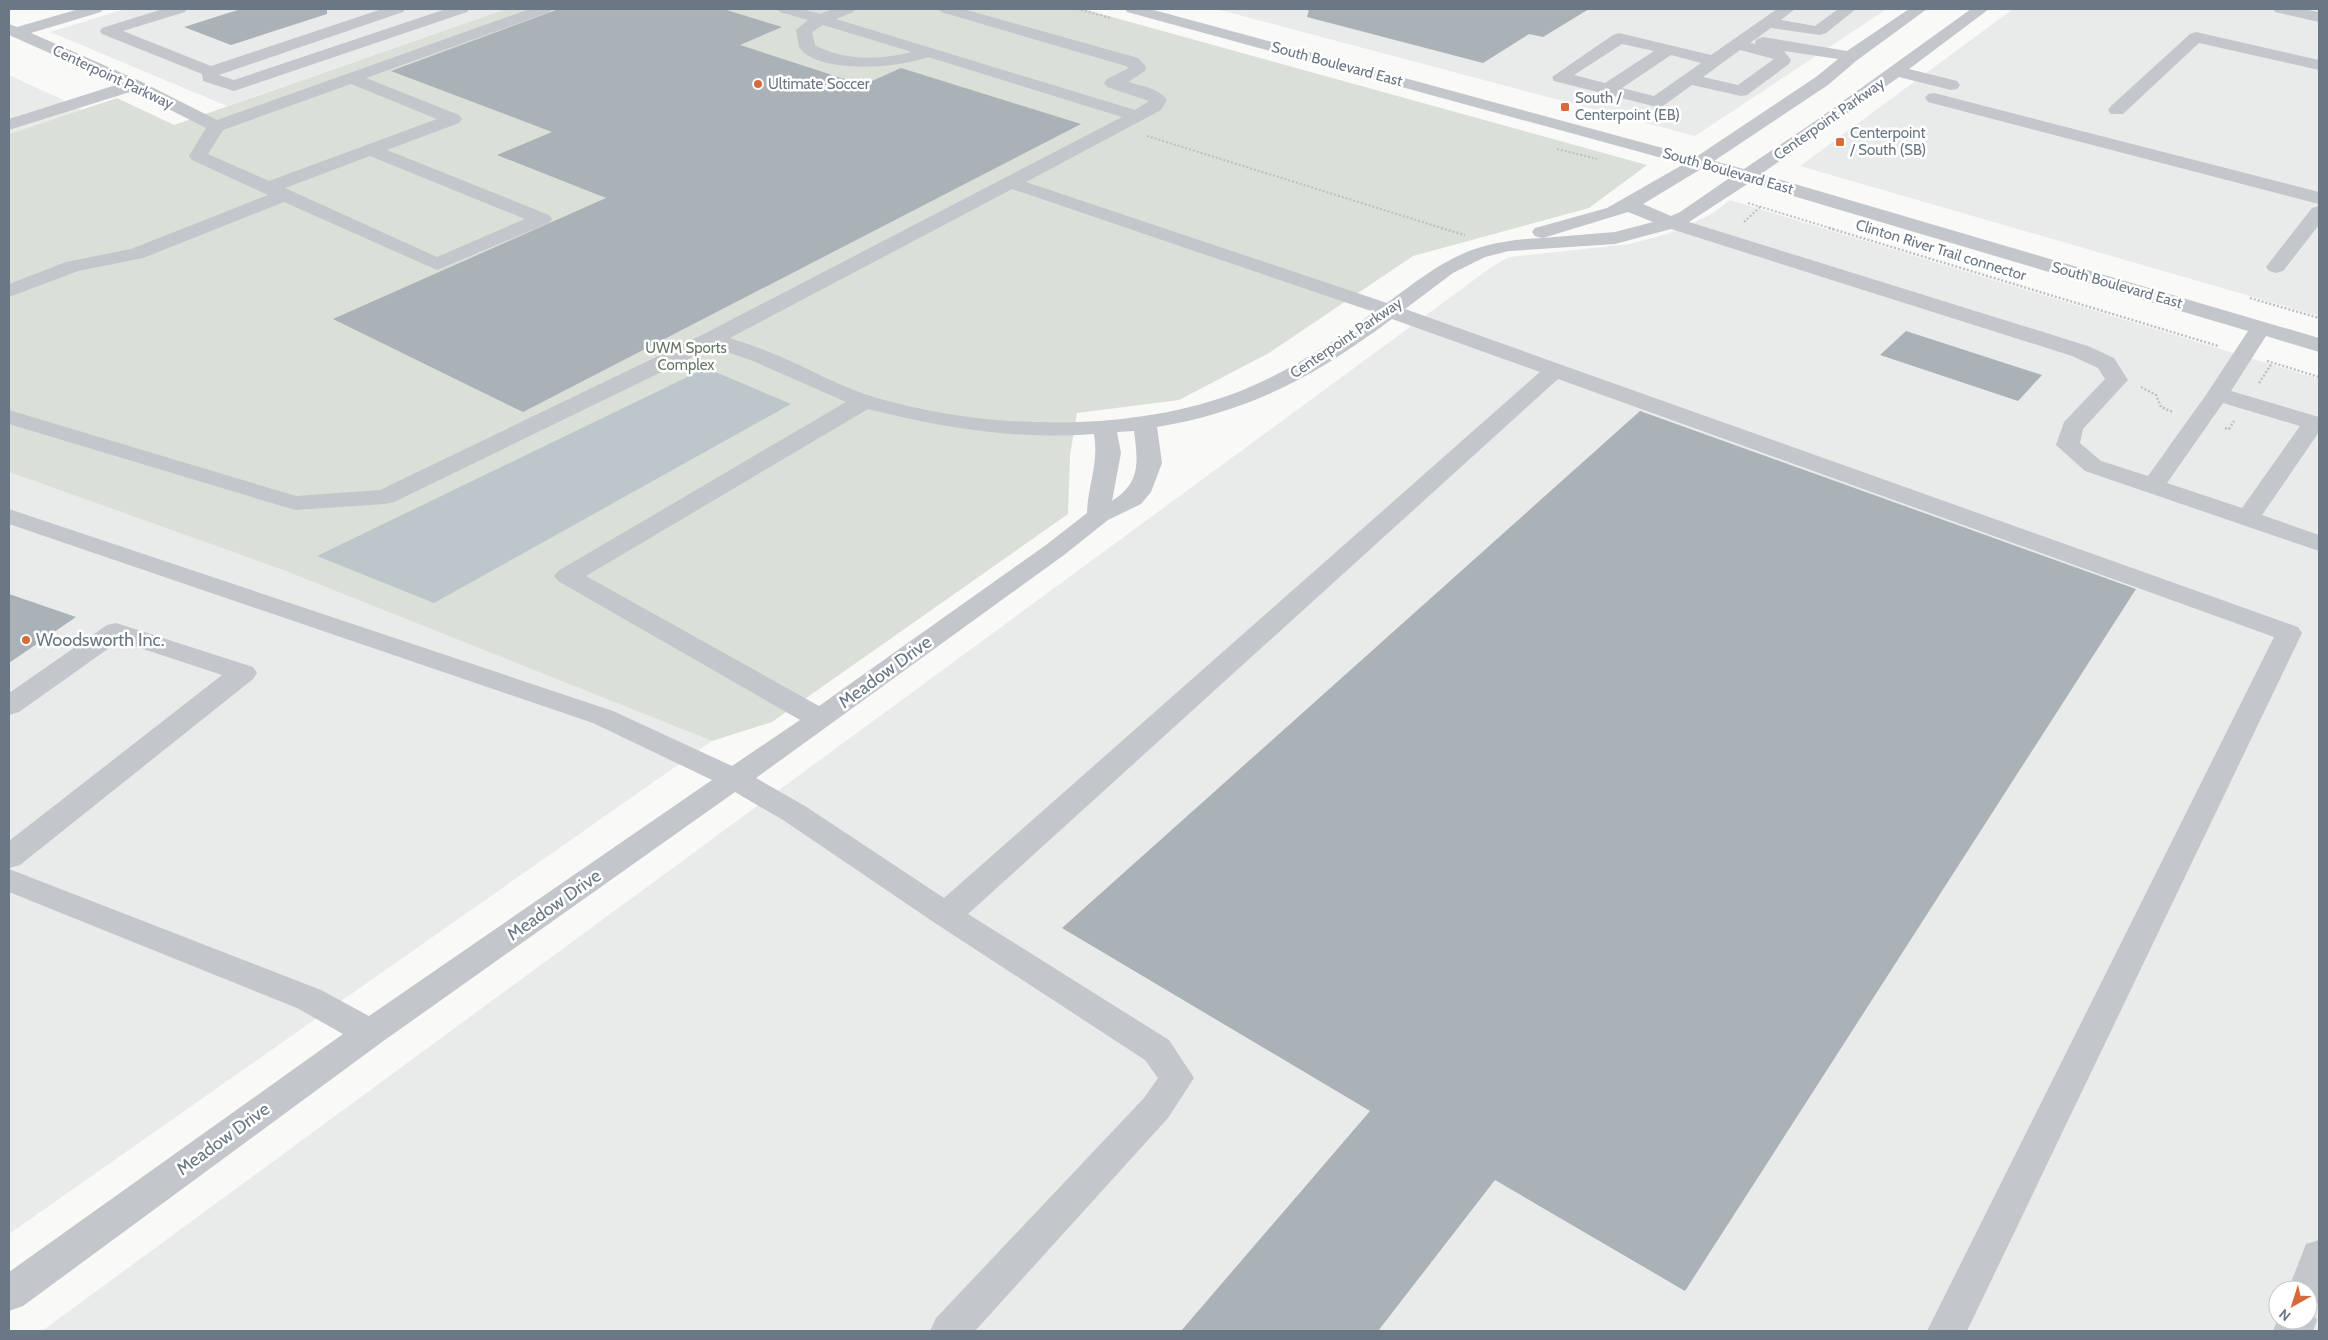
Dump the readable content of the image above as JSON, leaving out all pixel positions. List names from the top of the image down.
{
  "streets": {
    "street": ["South Boulevard East", "Centerpoint Parkway", "Meadow Drive"],
    "path": ["Clinton River Trail connector"]
  },
  "crossings": [
    ["South Boulevard East", "Centerpoint Parkway"],
    ["Centerpoint Parkway", "Meadow Drive"]
  ],
  "parks": ["UWM Sports Complex"],
  "places": {
    "other": ["Ultimate Soccer", "Woodsworth Inc."],
    "transit": ["South / Centerpoint (EB)", "Centerpoint / South (SB)"]
  },
  "north": "bottom left"
}
